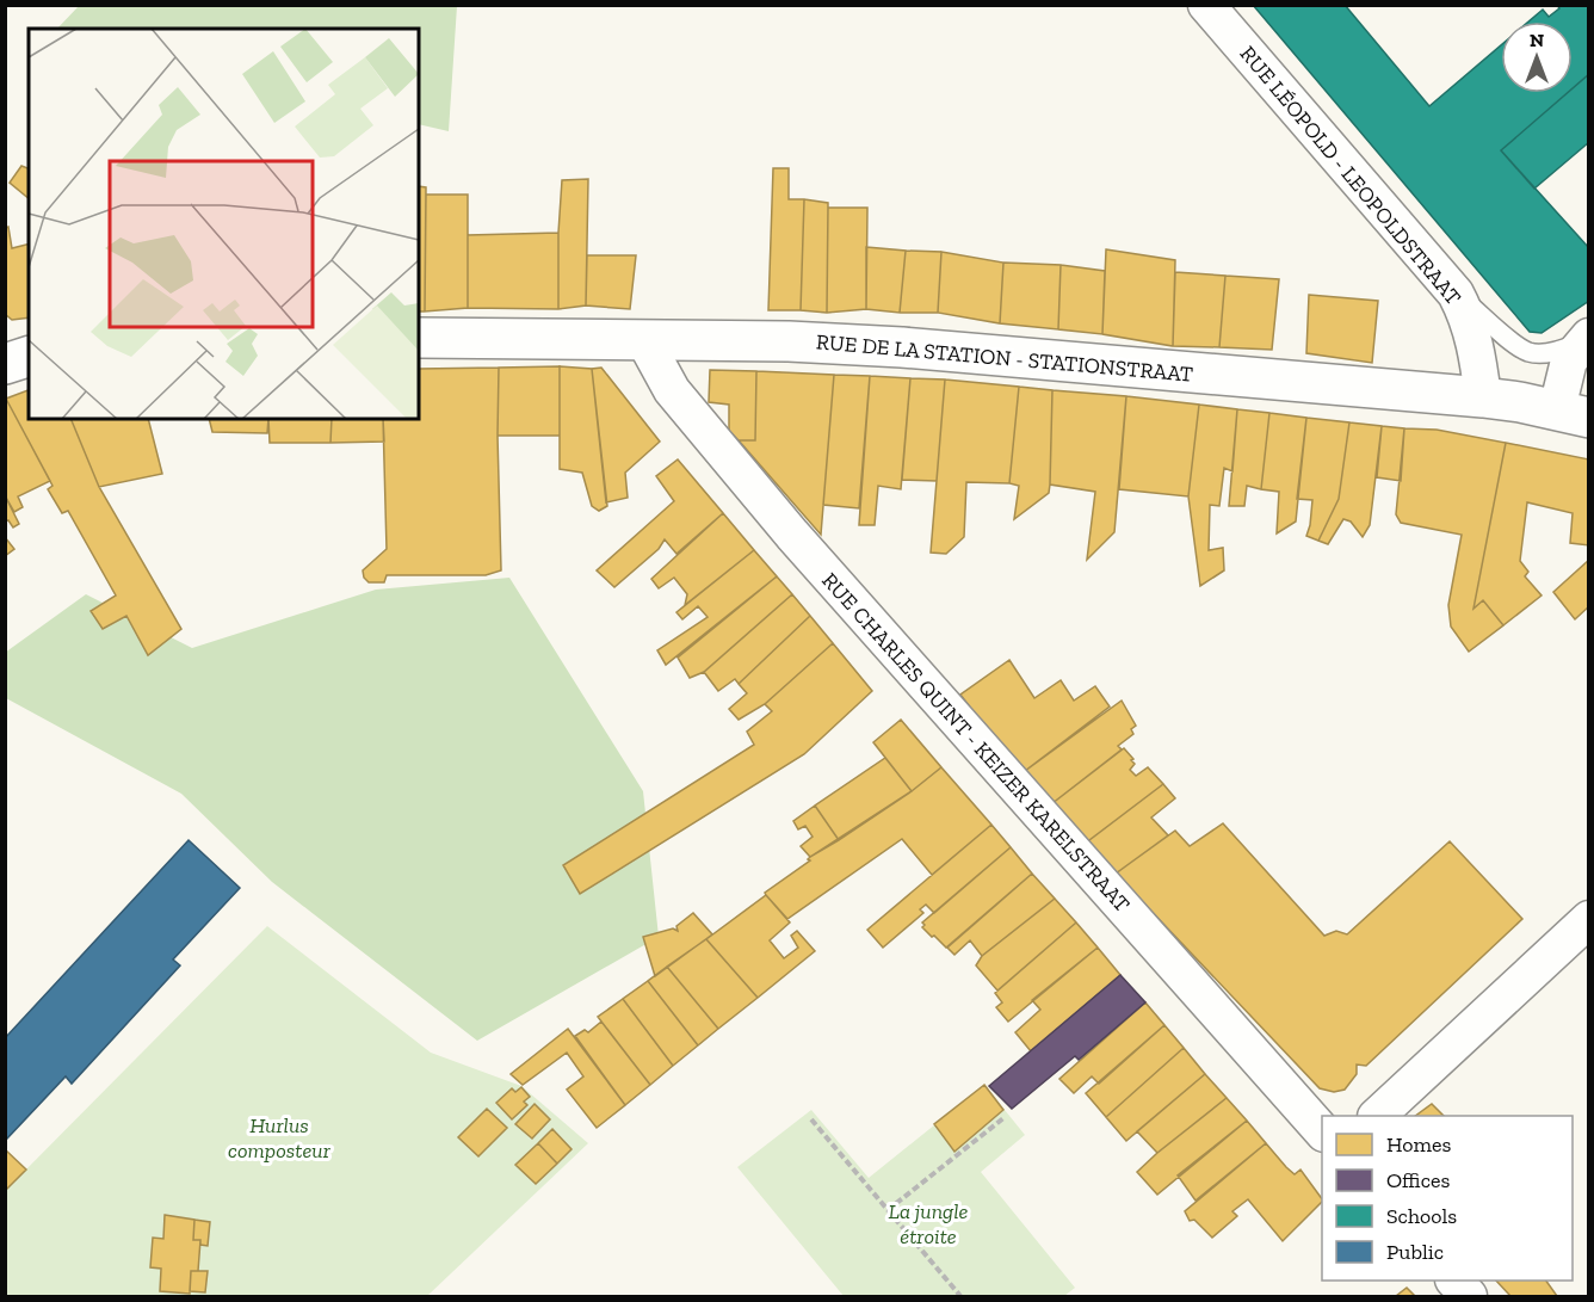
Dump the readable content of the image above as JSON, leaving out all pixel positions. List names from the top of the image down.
{
  "streets": {
    "street": ["RUE LÉOPOLD - LEOPOLDSTRAAT", "RUE DE LA STATION - STATIONSTRAAT", "RUE CHARLES QUINT - KEIZER KARELSTRAAT"]
  },
  "crossings": [
    ["RUE LÉOPOLD - LEOPOLDSTRAAT", "RUE DE LA STATION - STATIONSTRAAT"],
    ["RUE DE LA STATION - STATIONSTRAAT", "RUE CHARLES QUINT - KEIZER KARELSTRAAT"]
  ],
  "parks": ["Hurlus composteur", "La jungle étroite"],
  "legend": [
    "Homes",
    "Offices",
    "Schools",
    "Public"
  ],
  "north": "top"
}
